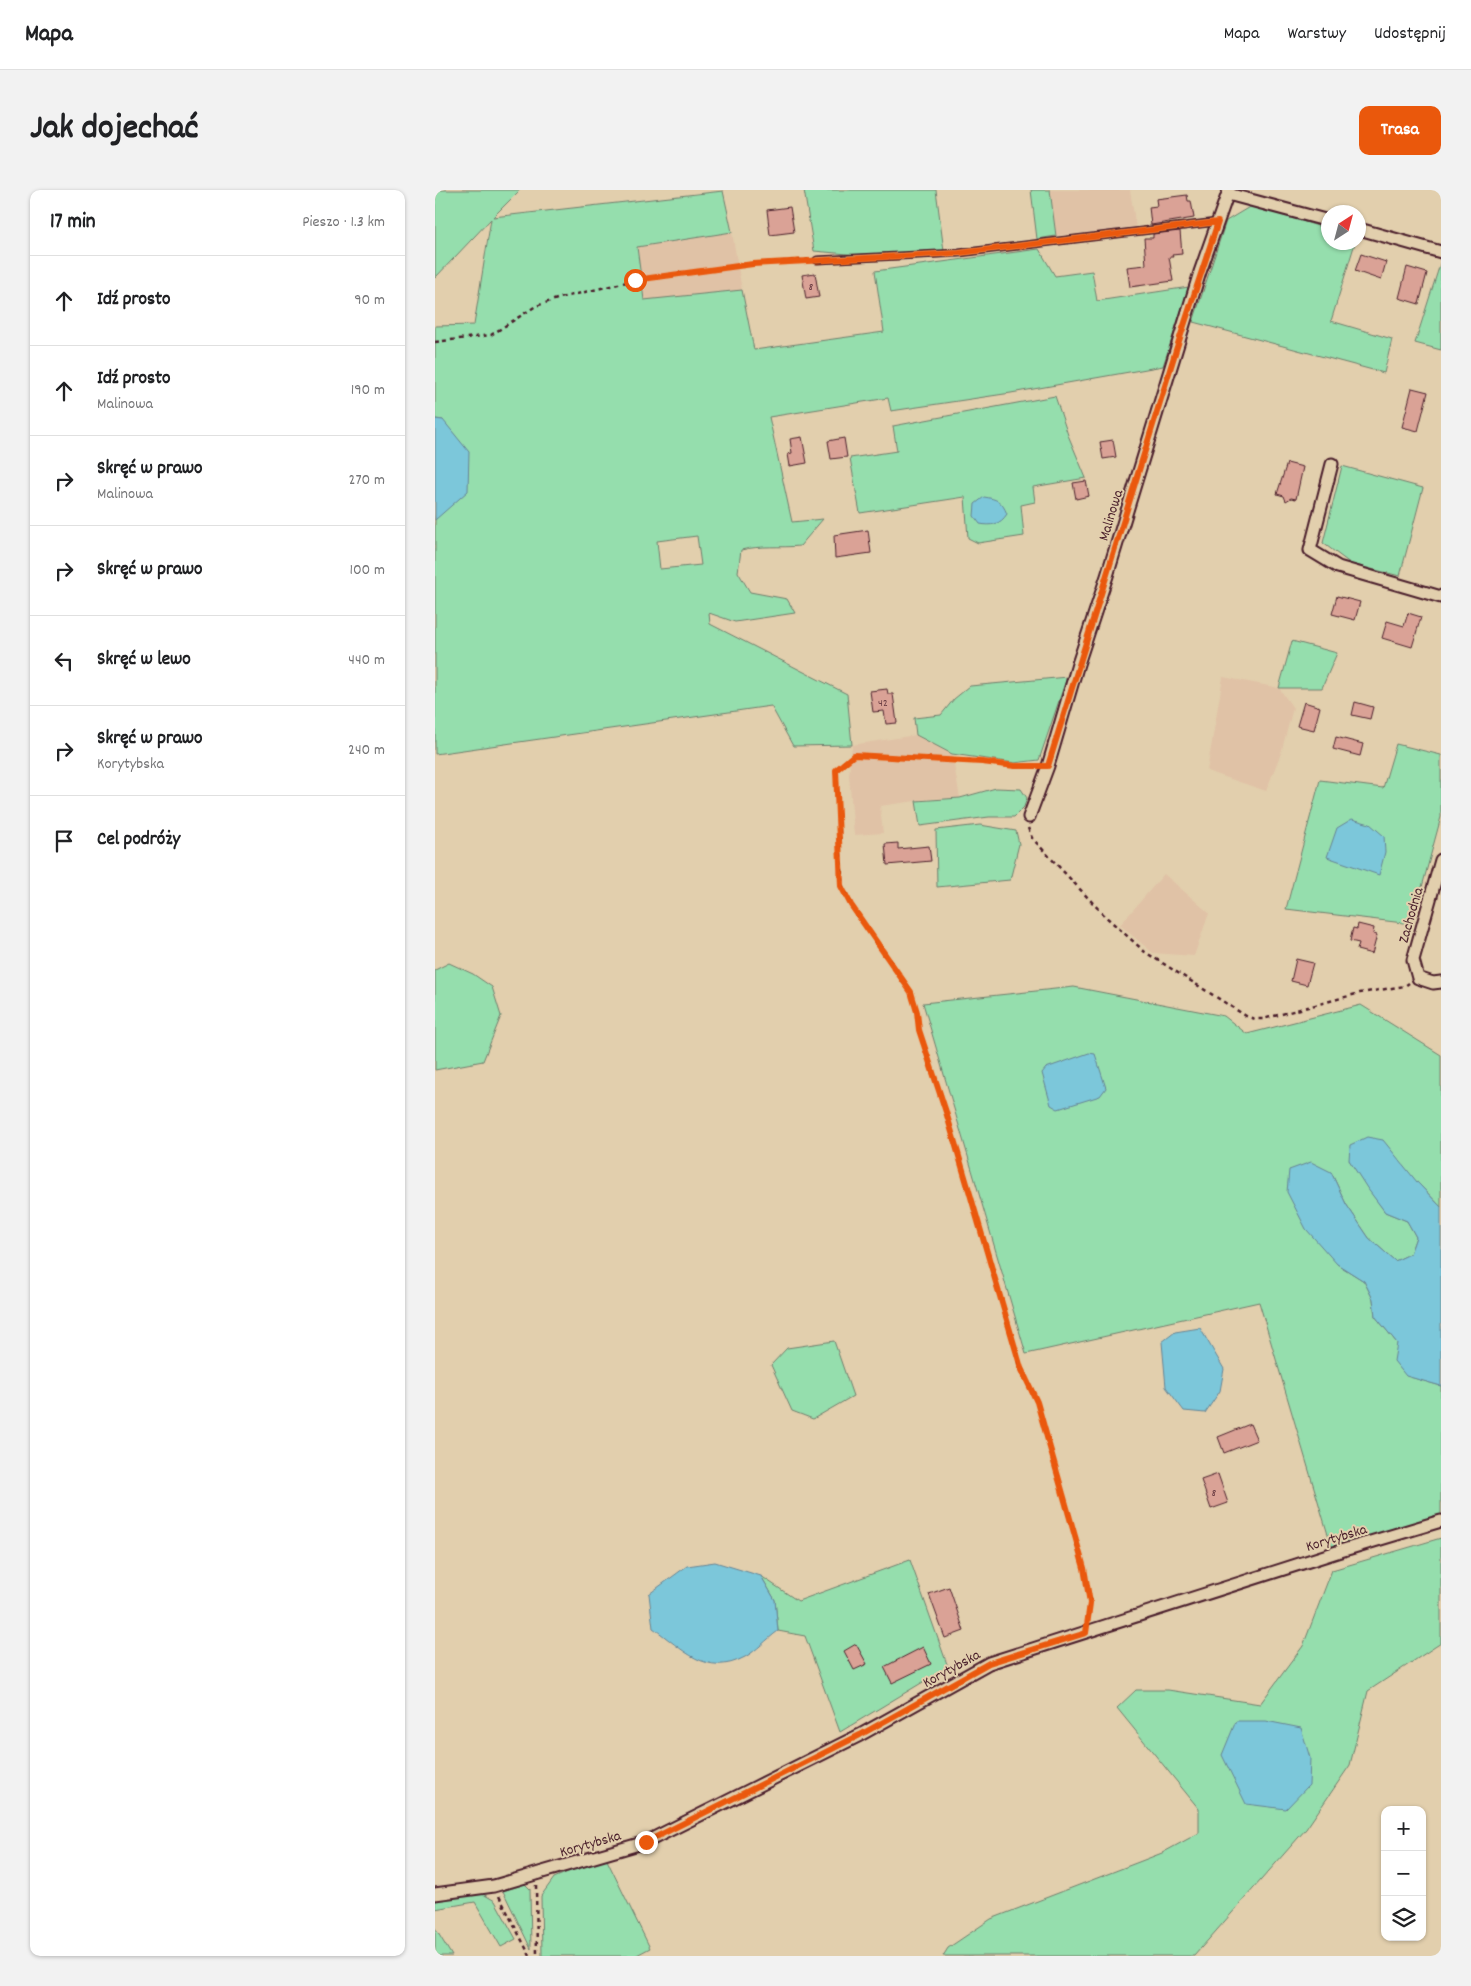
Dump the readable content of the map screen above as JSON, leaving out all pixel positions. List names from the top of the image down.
{
  "streets": {
    "street": ["Malinowa", "Zachodnia", "Korytybska"]
  },
  "house_numbers": ["8", "42", "8"],
  "north": "top right",
  "page": {
    "header": "Mapa",
    "nav": ["Mapa", "Warstwy", "Udostępnij"],
    "title": "Jak dojechać",
    "buttons": "Trasa",
    "heading": ["17 min", "Pieszo · 1.3 km"],
    "list": [
      ["Idź prosto", "90 m"],
      ["Idź prosto", "Malinowa", "190 m"],
      ["Skręć w prawo", "Malinowa", "270 m"],
      ["Skręć w prawo", "100 m"],
      ["Skręć w lewo", "440 m"],
      ["Skręć w prawo", "Korytybska", "240 m"],
      "Cel podróży"
    ],
    "map_buttons": ["+", "−"]
  }
}
